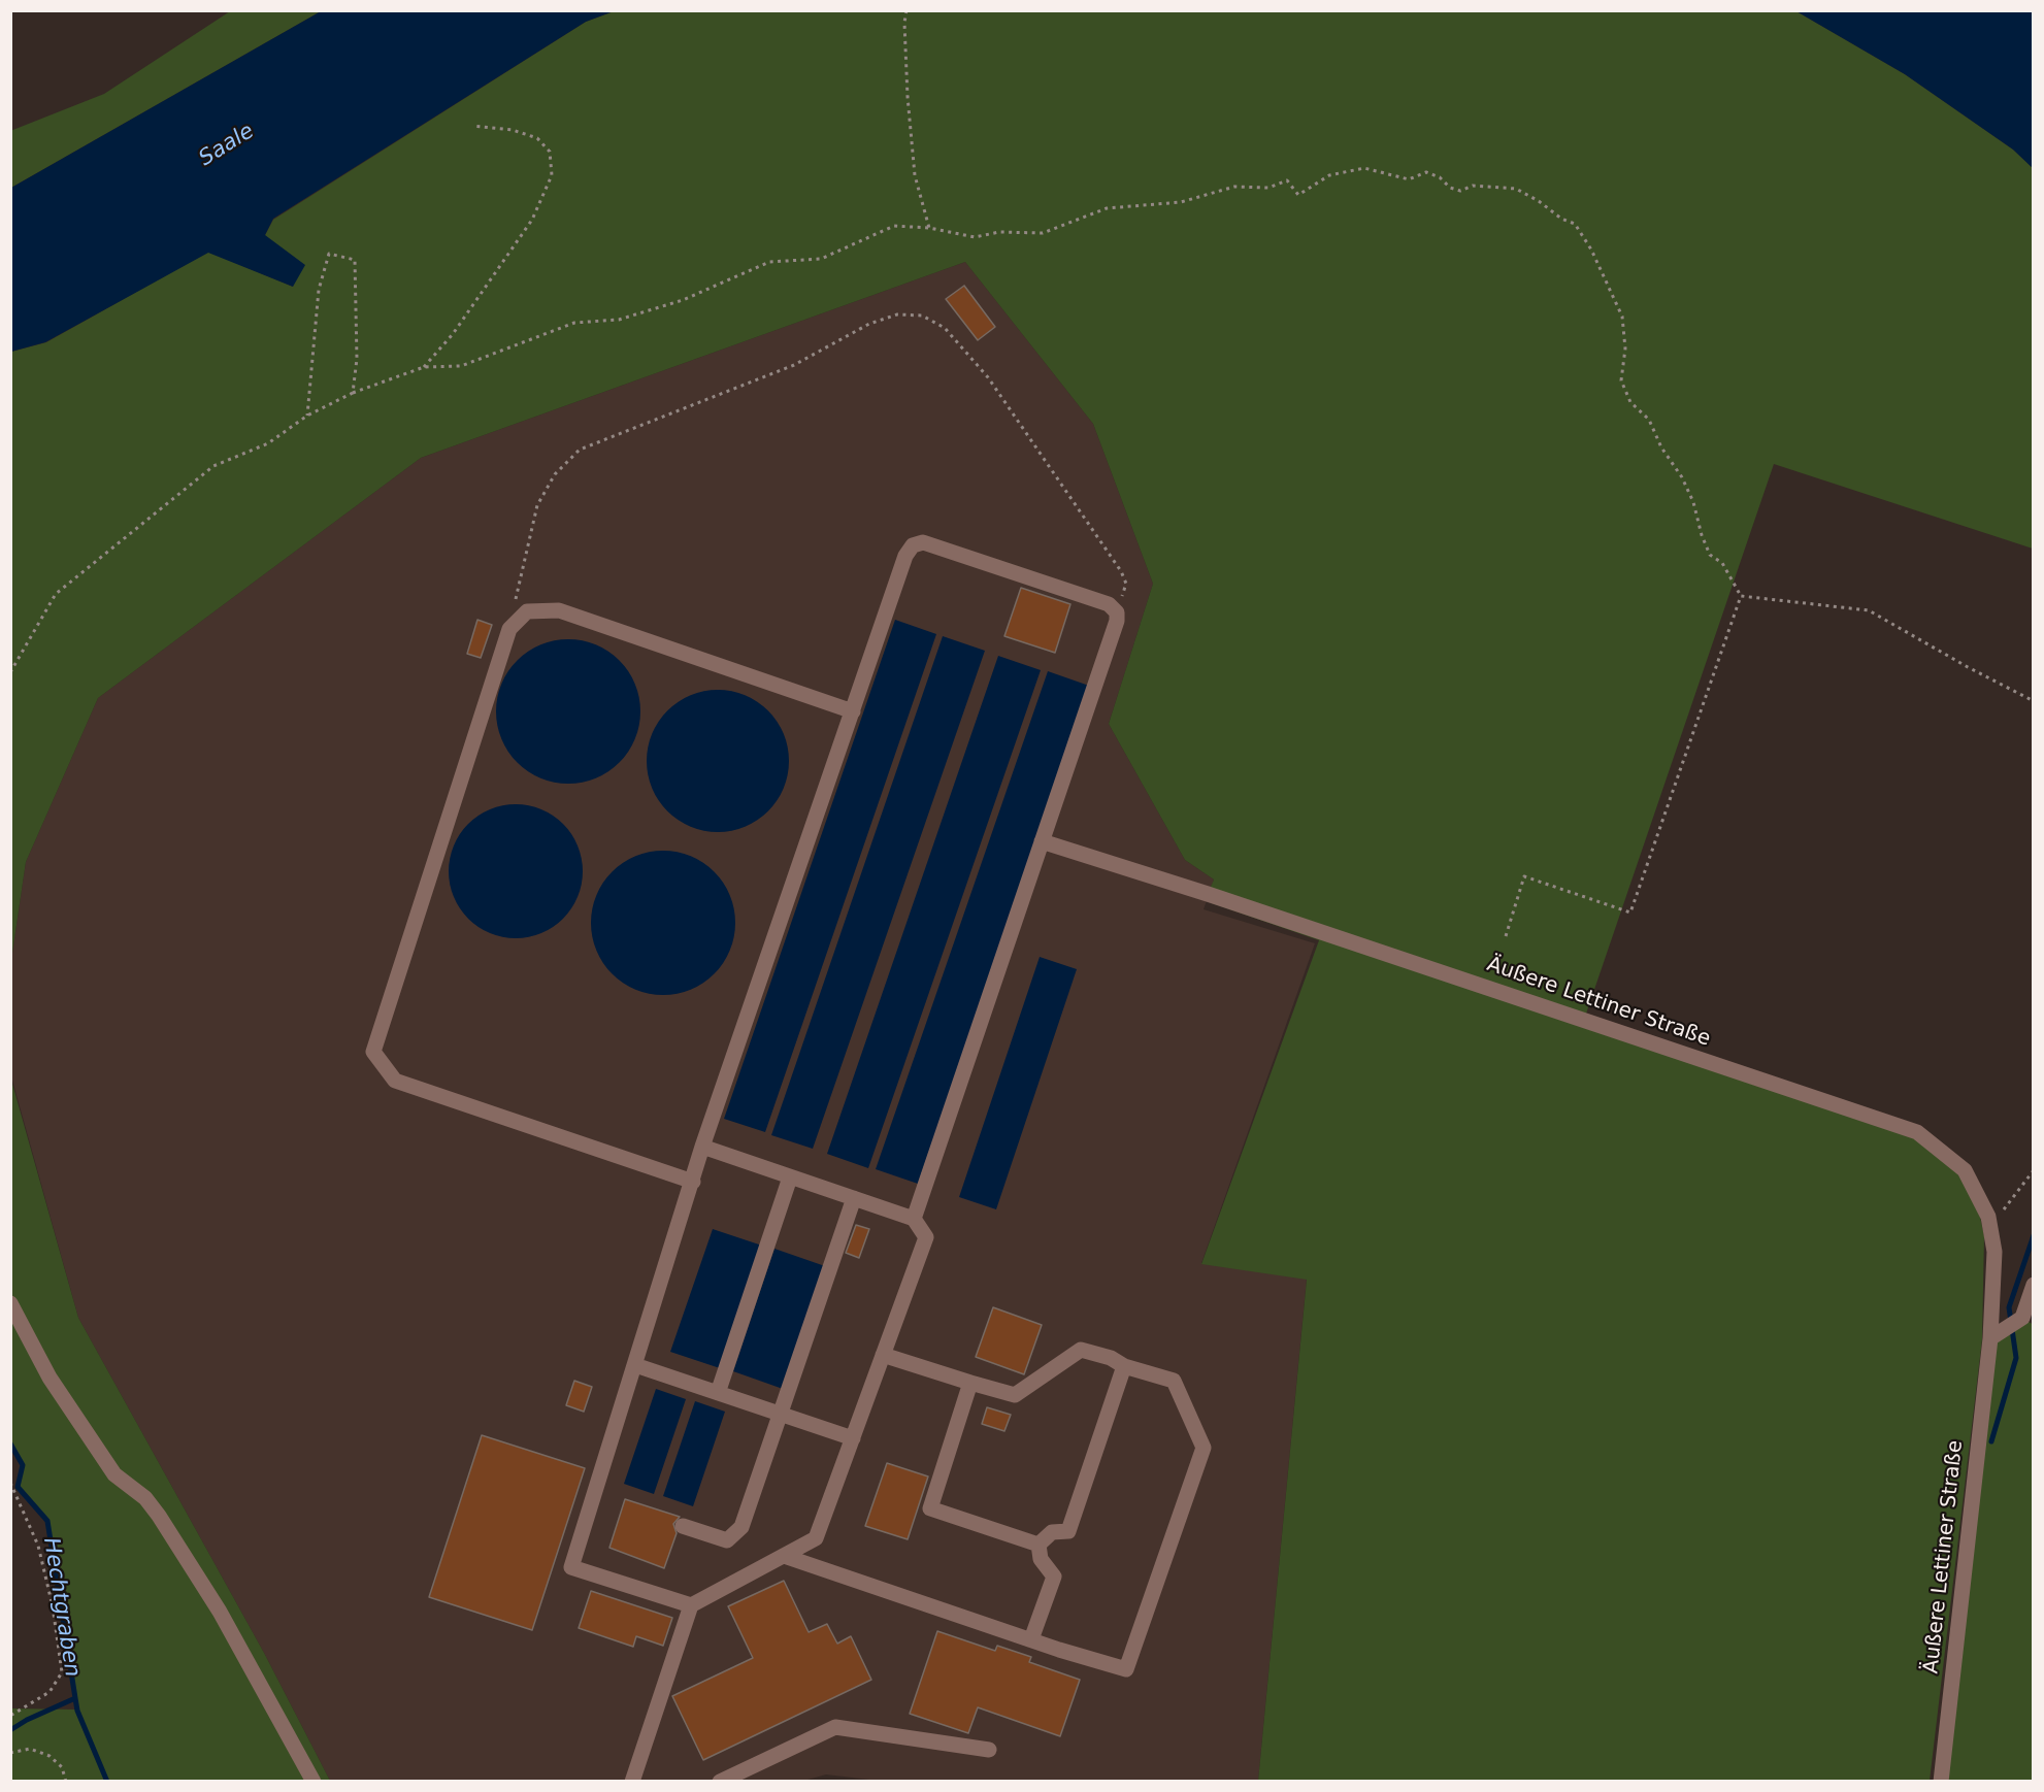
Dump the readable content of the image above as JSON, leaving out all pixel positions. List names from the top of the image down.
{
  "streets": {
    "street": ["Äußere Lettiner Straße"]
  },
  "water": ["Saale", "Hechtgraben"]
}
